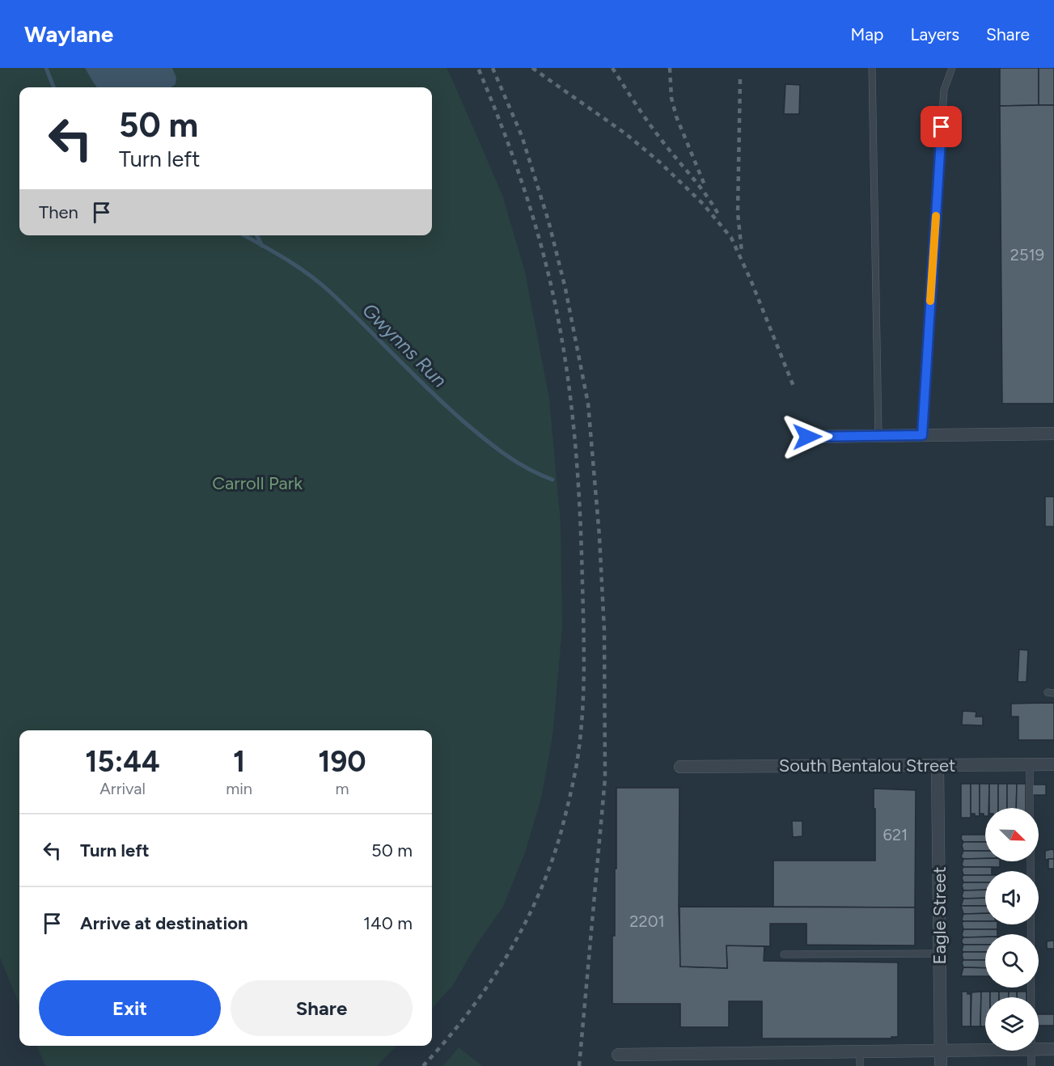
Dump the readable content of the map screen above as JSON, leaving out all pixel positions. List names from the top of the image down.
{
  "streets": {
    "street": ["South Bentalou Street", "Eagle Street"]
  },
  "crossings": [
    ["South Bentalou Street", "Eagle Street"]
  ],
  "water": ["Gwynns Run"],
  "parks": ["Carroll Park"],
  "house_numbers": ["2519", "621", "2201"],
  "north": "bottom right",
  "page": {
    "header": "Waylane",
    "nav": ["Map", "Layers", "Share"],
    "turn": ["50 m", "Turn left"],
    "then": "Then",
    "eta": [
      "15:44",
      "Arrival",
      "1",
      "min",
      "190",
      "m"
    ],
    "list": [
      {
        "name": "Turn left",
        "value": "50 m"
      },
      {
        "name": "Arrive at destination",
        "value": "140 m"
      }
    ],
    "buttons": ["Exit", "Share"]
  }
}
